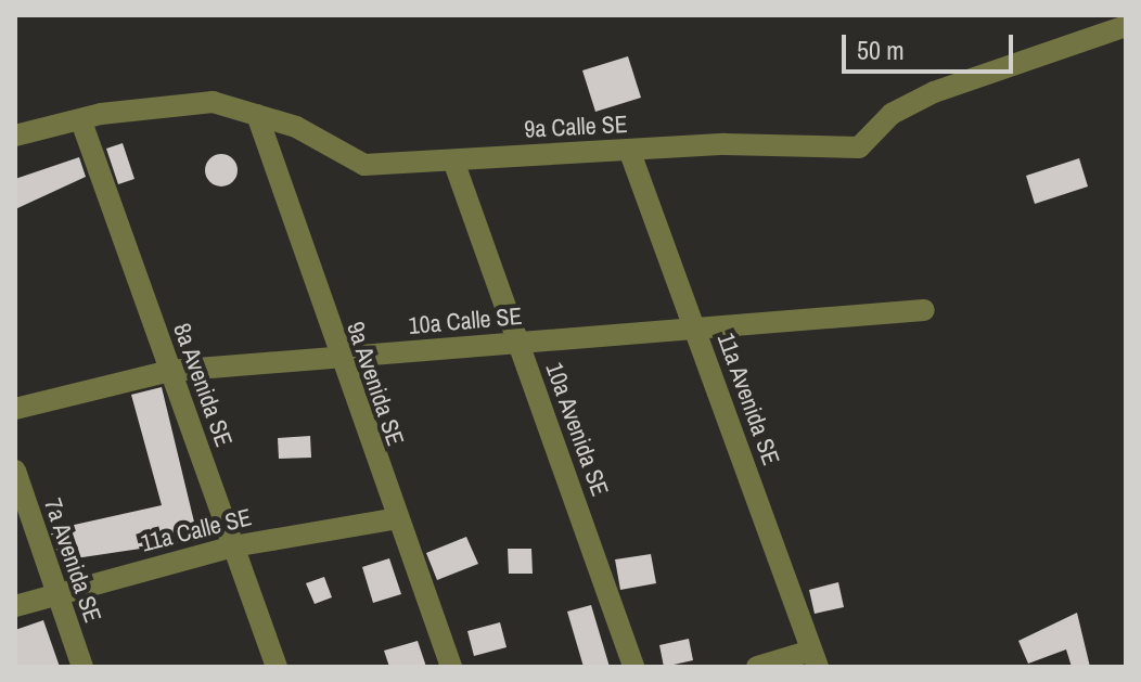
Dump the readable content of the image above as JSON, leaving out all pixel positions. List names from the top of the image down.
{
  "streets": {
    "street": [
      "9a Calle SE",
      "10a Calle SE",
      "9a Avenida SE",
      "8a Avenida SE",
      "11a Avenida SE",
      "10a Avenida SE",
      "11a Calle SE",
      "7a Avenida SE"
    ]
  },
  "crossings": [
    ["9a Calle SE", "9a Avenida SE"],
    ["9a Calle SE", "8a Avenida SE"],
    ["9a Calle SE", "11a Avenida SE"],
    ["9a Calle SE", "10a Avenida SE"],
    ["10a Calle SE", "9a Avenida SE"],
    ["10a Calle SE", "8a Avenida SE"],
    ["10a Calle SE", "11a Avenida SE"],
    ["10a Calle SE", "10a Avenida SE"],
    ["9a Avenida SE", "11a Calle SE"],
    ["8a Avenida SE", "11a Calle SE"],
    ["11a Calle SE", "7a Avenida SE"]
  ],
  "scale_bar": "50 m"
}
